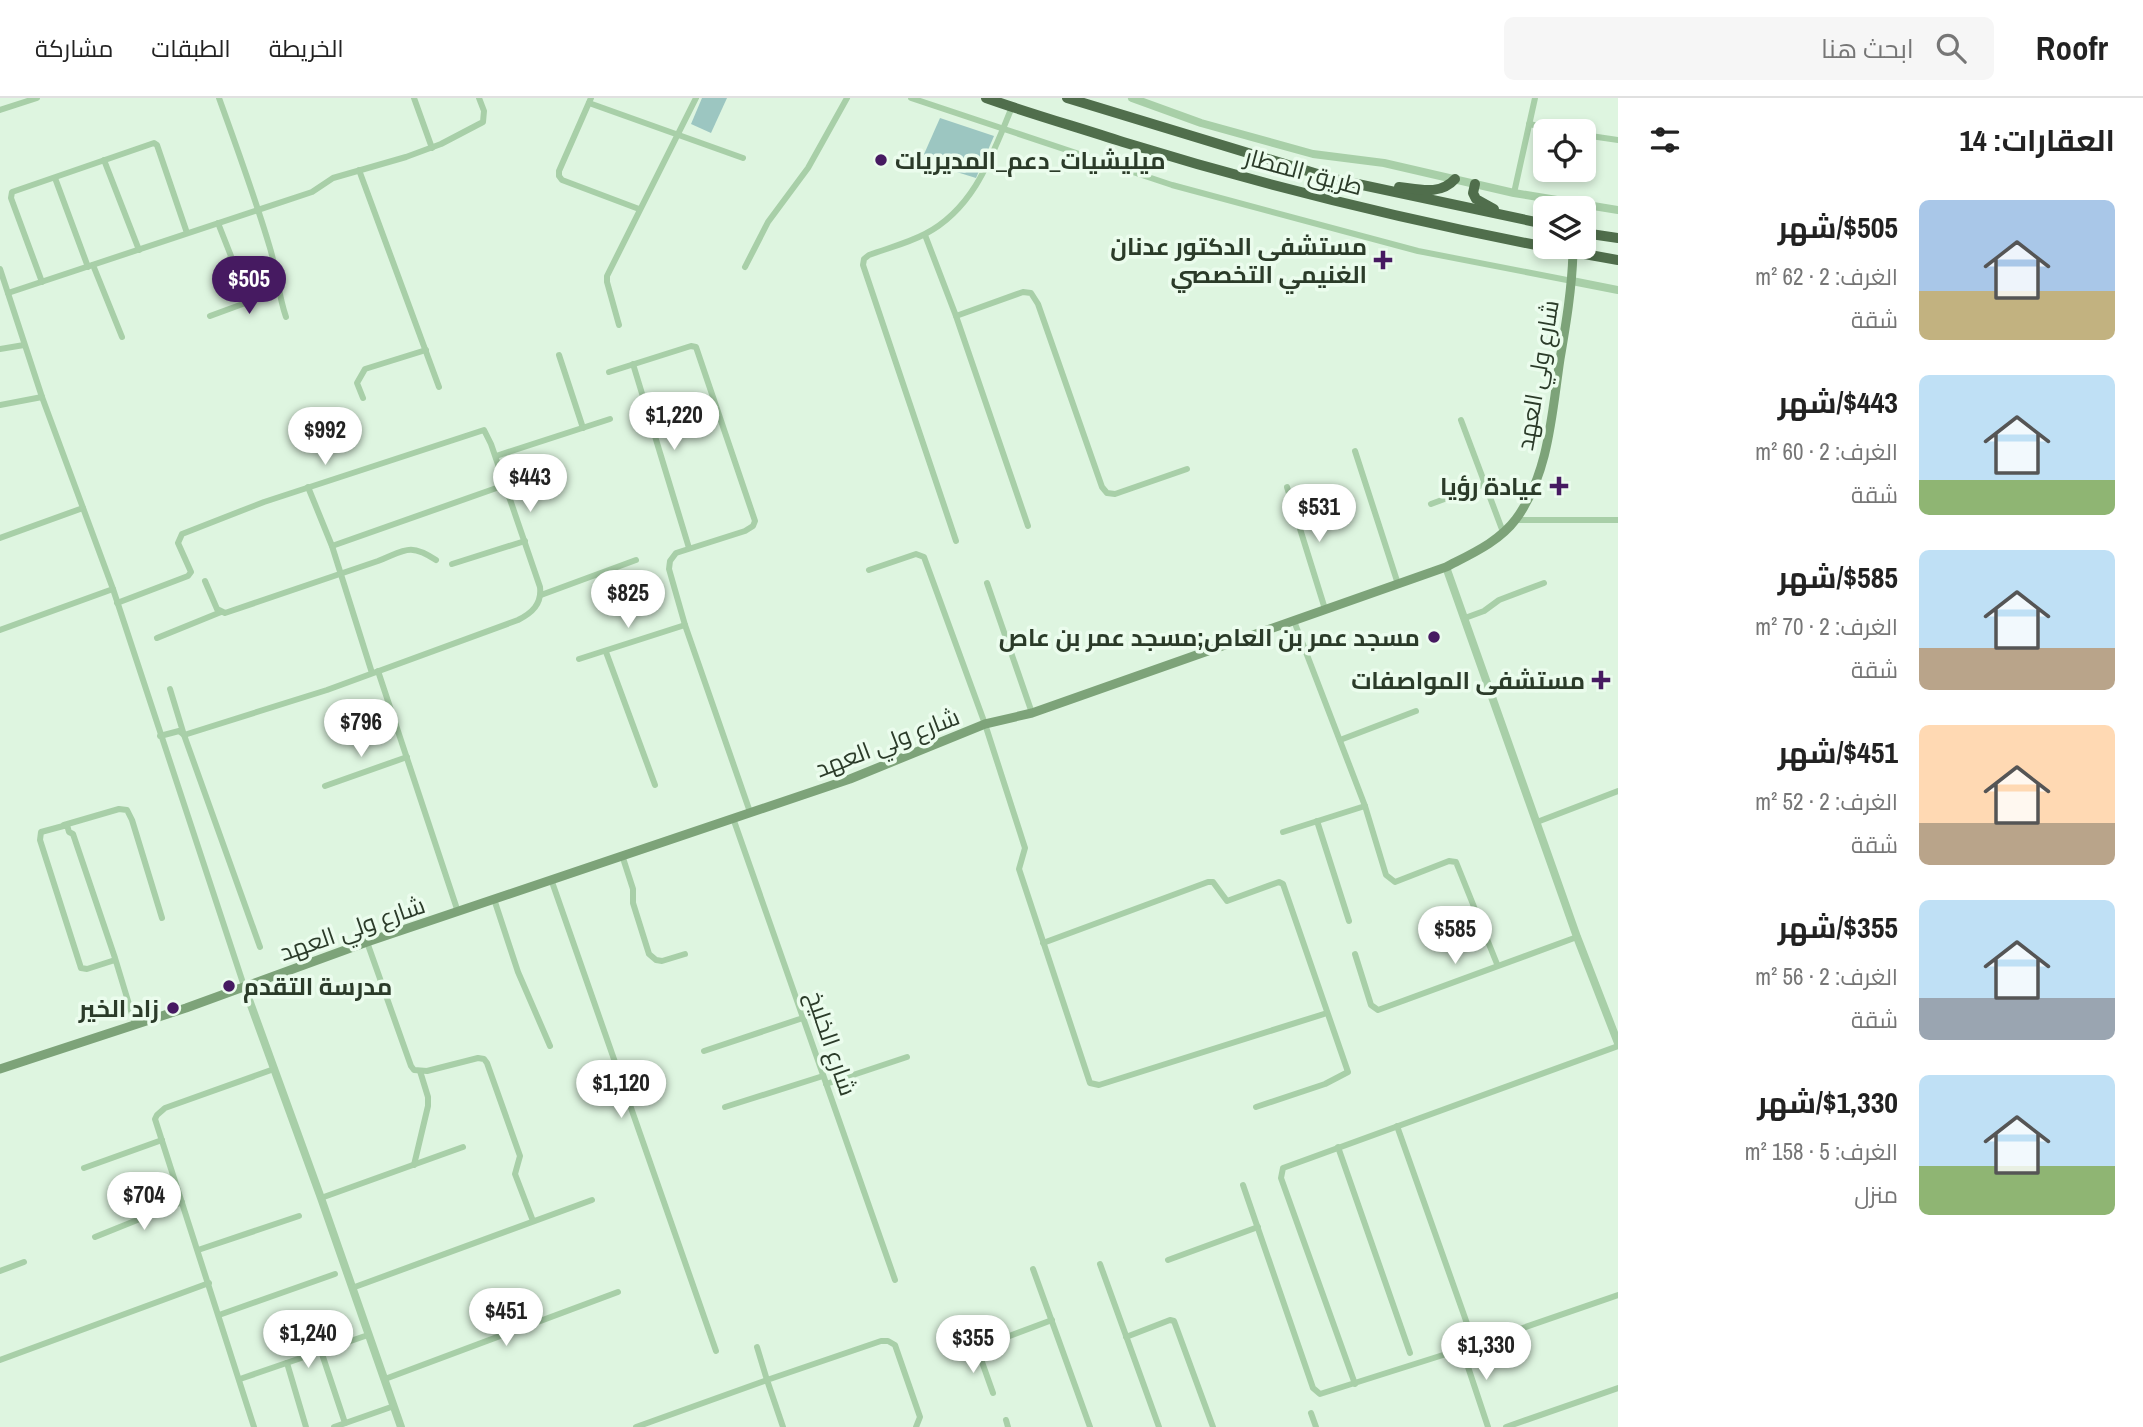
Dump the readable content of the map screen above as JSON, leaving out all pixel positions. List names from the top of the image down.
{
  "streets": {
    "highway": ["طريق المطار"],
    "main road": ["شارع ولي العهد"],
    "street": ["شارع الخليخ"]
  },
  "crossings": [
    ["شارع ولي العهد", "شارع الخليخ"]
  ],
  "places": {
    "other": [
      "ميليشيات_دعم_المديريات",
      "مسجد عمر بن العاص;مسجد عمر بن عاص",
      "مدرسة التقدم",
      "زاد الخير"
    ],
    "health": ["مستشفي الدكتور عدنان الغنيمي التخصصي", "عيادة رؤيا", "مستشفى المواصفات"]
  },
  "page": {
    "header": "Roofr",
    "search": "ابحث هنا",
    "nav": ["الخريطة", "الطبقات", "مشاركة"],
    "heading": "العقارات: 14",
    "list": [
      {
        "name": "$505/شهر",
        "note": "الغرف: 2 · 62 m² · شقة"
      },
      {
        "name": "$443/شهر",
        "note": "الغرف: 2 · 60 m² · شقة"
      },
      {
        "name": "$585/شهر",
        "note": "الغرف: 2 · 70 m² · شقة"
      },
      {
        "name": "$451/شهر",
        "note": "الغرف: 2 · 52 m² · شقة"
      },
      {
        "name": "$355/شهر",
        "note": "الغرف: 2 · 56 m² · شقة"
      },
      {
        "name": "$1,330/شهر",
        "note": "الغرف: 5 · 158 m² · منزل"
      }
    ],
    "price": [
      "$505",
      "$1,220",
      "$992",
      "$443",
      "$531",
      "$825",
      "$796",
      "$585",
      "$1,120",
      "$704",
      "$451",
      "$1,240",
      "$355",
      "$1,330"
    ]
  }
}
